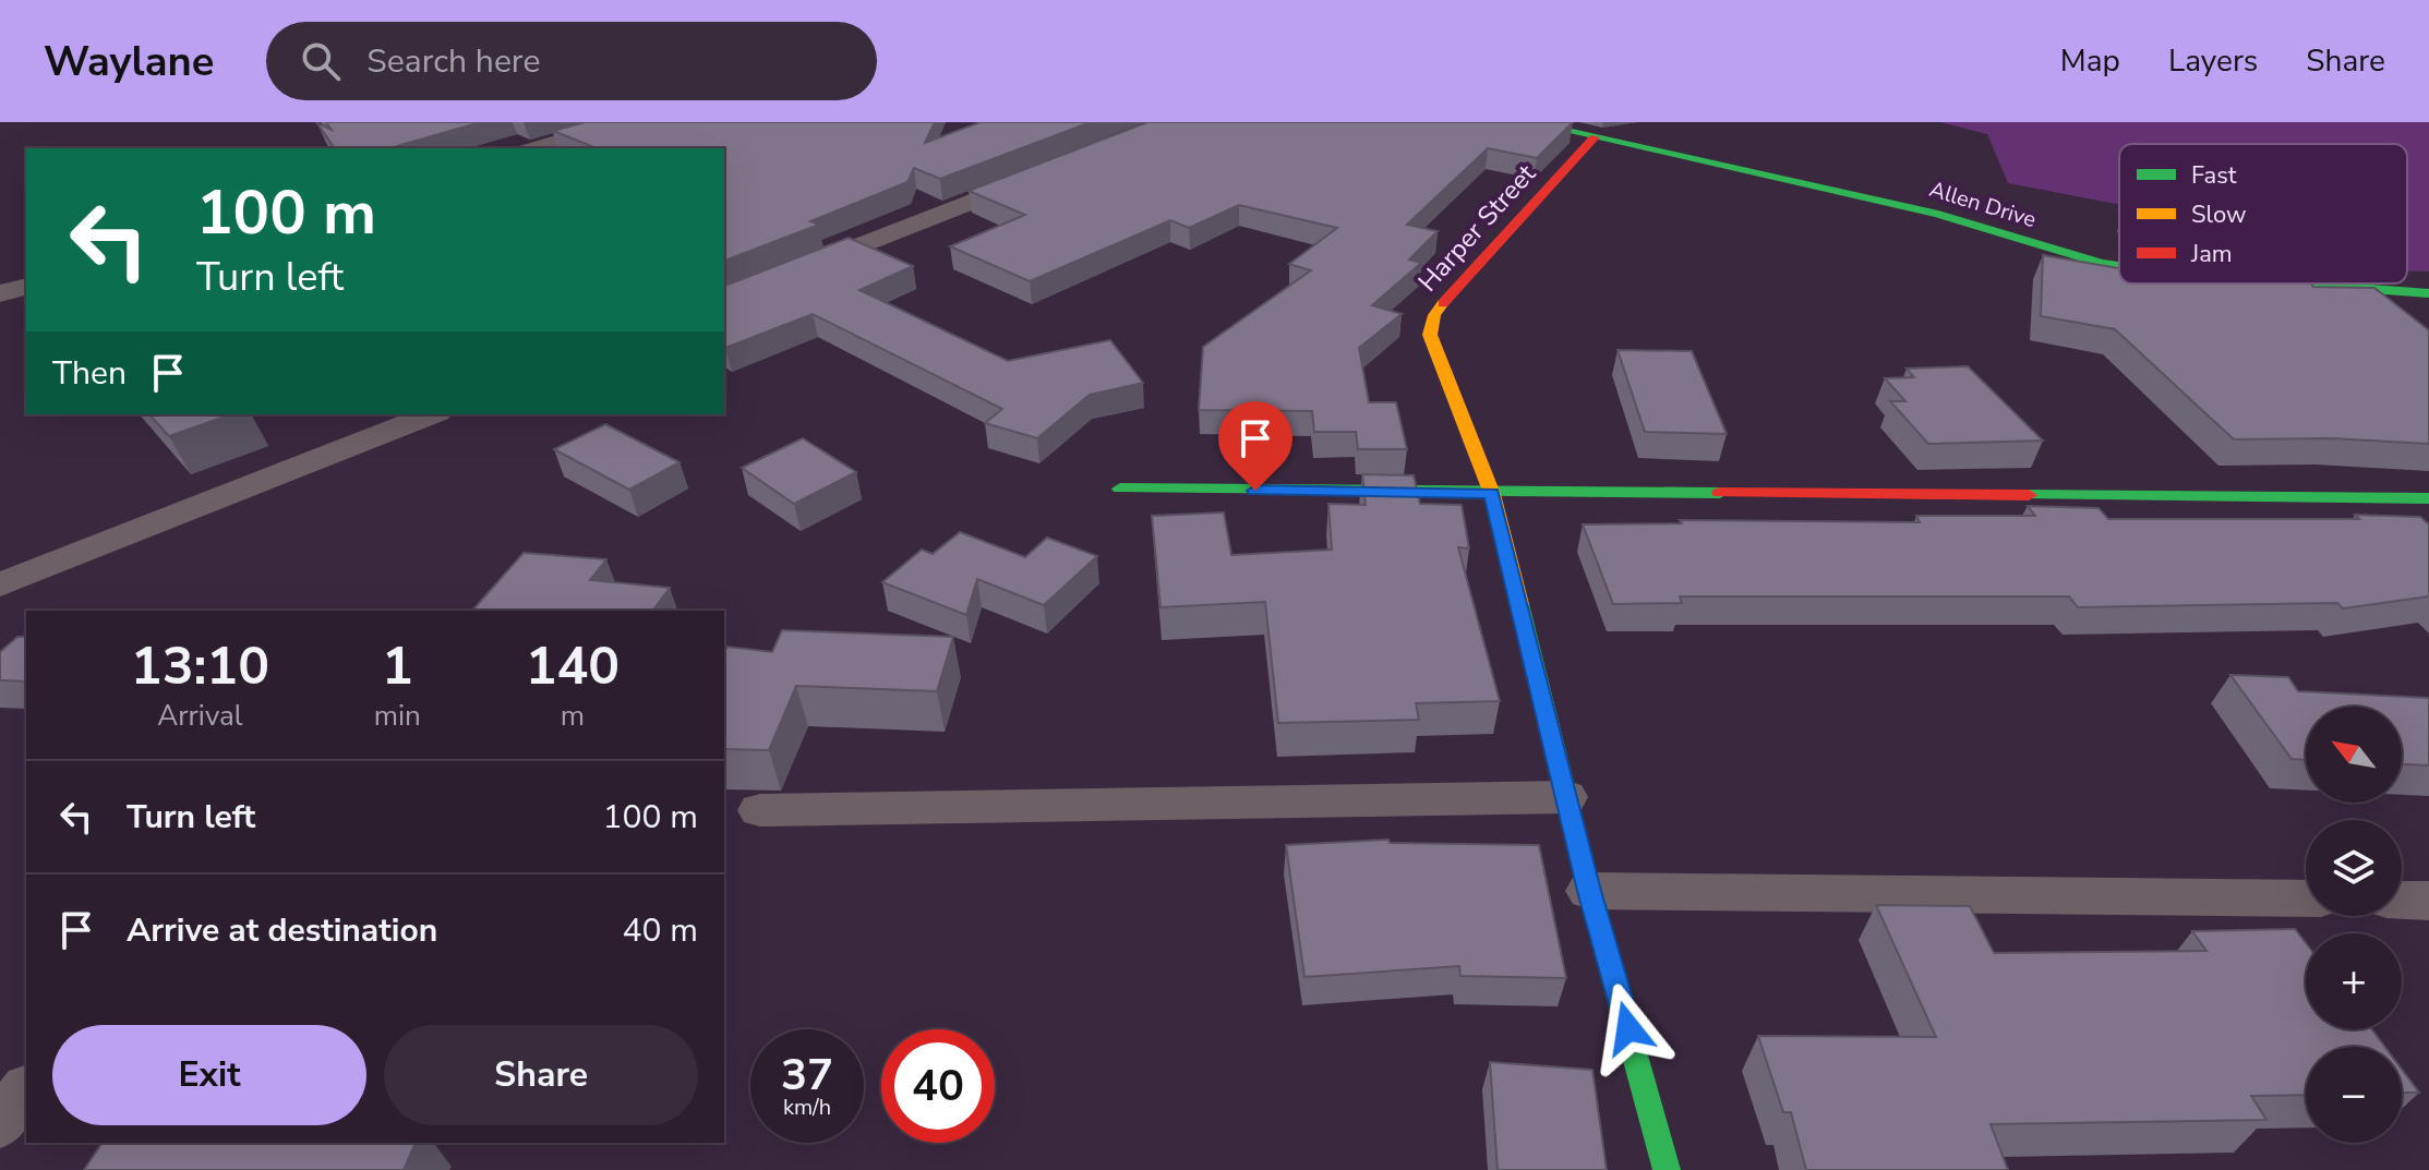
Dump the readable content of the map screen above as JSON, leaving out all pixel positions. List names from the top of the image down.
{
  "streets": {
    "street": ["Allen Drive", "Harper Street"]
  },
  "crossings": [
    ["Allen Drive", "Harper Street"]
  ],
  "legend": ["Fast", "Slow", "Jam"],
  "north": "top left",
  "page": {
    "header": "Waylane",
    "search": "Search here",
    "nav": ["Map", "Layers", "Share"],
    "turn": ["100 m", "Turn left"],
    "then": "Then",
    "eta": [
      "13:10",
      "Arrival",
      "1",
      "min",
      "140",
      "m"
    ],
    "map_buttons": ["+", "−"],
    "list": [
      {
        "name": "Turn left",
        "value": "100 m"
      },
      {
        "name": "Arrive at destination",
        "value": "40 m"
      }
    ],
    "buttons": ["Exit", "Share"],
    "speed": "37 km/h",
    "limit": "40"
  }
}
